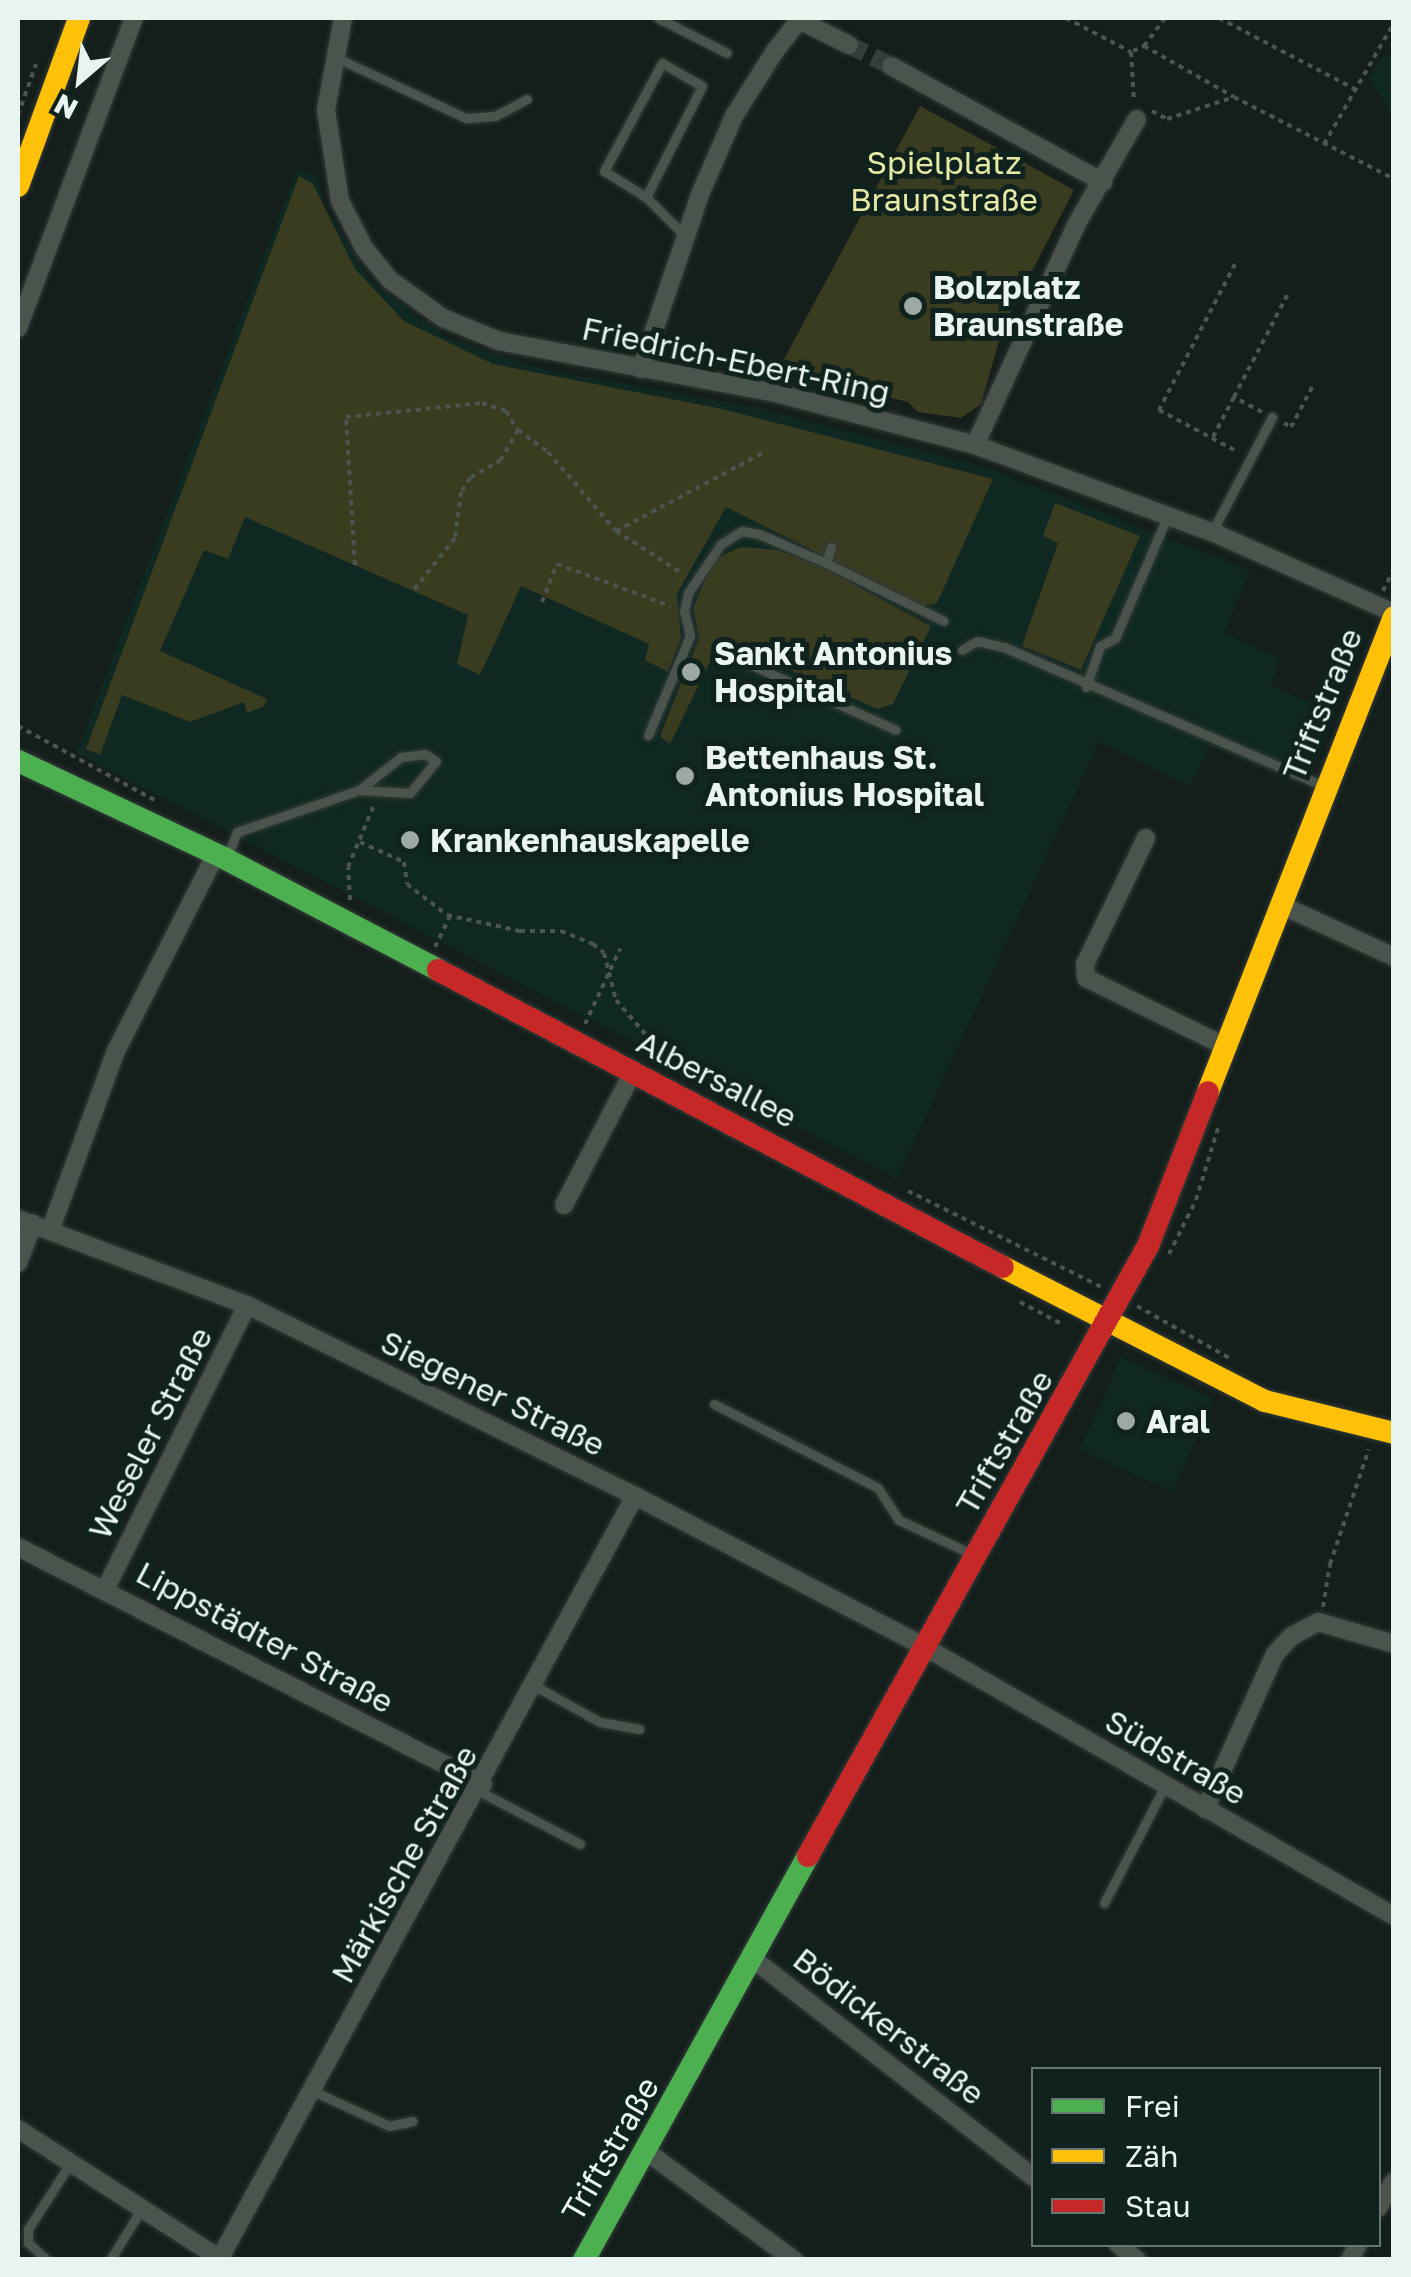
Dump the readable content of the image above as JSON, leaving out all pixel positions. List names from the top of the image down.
{
  "streets": {
    "street": [
      "Friedrich-Ebert-Ring",
      "Triftstraße",
      "Albersallee",
      "Siegener Straße",
      "Weseler Straße",
      "Lippstädter Straße",
      "Südstraße",
      "Märkische Straße",
      "Bödickerstraße"
    ]
  },
  "crossings": [
    ["Friedrich-Ebert-Ring", "Triftstraße"],
    ["Triftstraße", "Albersallee"],
    ["Triftstraße", "Siegener Straße"],
    ["Triftstraße", "Südstraße"],
    ["Triftstraße", "Bödickerstraße"],
    ["Siegener Straße", "Weseler Straße"],
    ["Siegener Straße", "Südstraße"],
    ["Siegener Straße", "Märkische Straße"],
    ["Weseler Straße", "Lippstädter Straße"],
    ["Lippstädter Straße", "Märkische Straße"]
  ],
  "parks": ["Spielplatz Braunstraße"],
  "places": [
    "Bolzplatz Braunstraße",
    "Sankt Antonius Hospital",
    "Bettenhaus St. Antonius Hospital",
    "Krankenhauskapelle",
    "Aral"
  ],
  "legend": ["Frei", "Zäh", "Stau"],
  "north": "bottom left"
}
